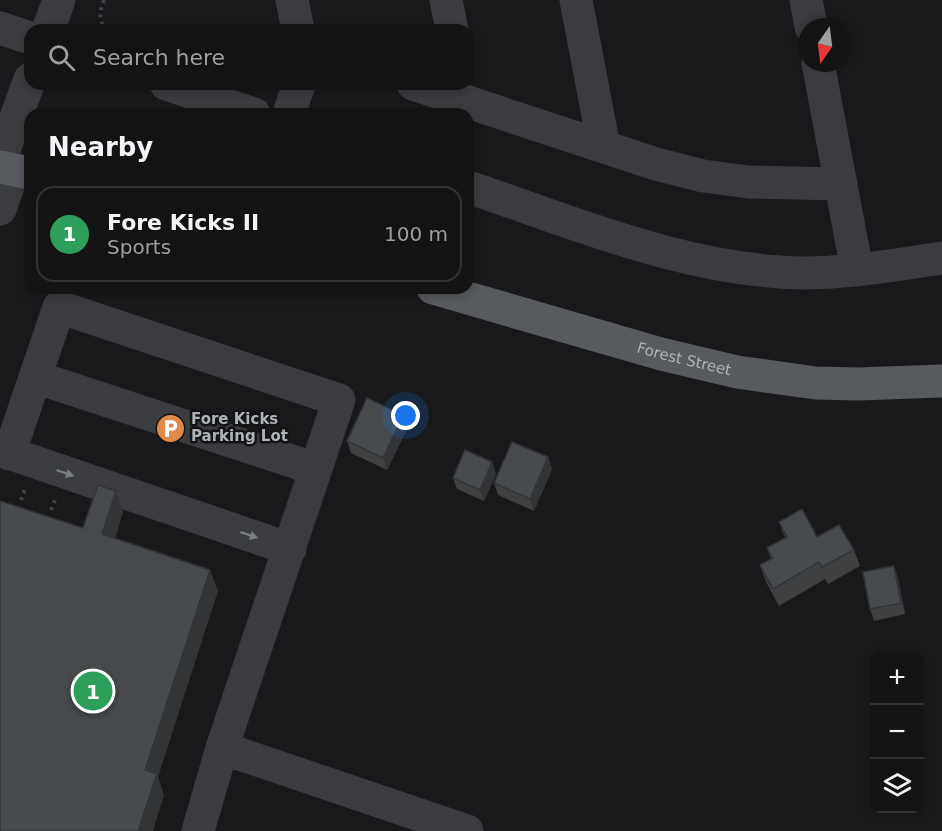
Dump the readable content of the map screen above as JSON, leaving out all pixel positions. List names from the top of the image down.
{
  "streets": {
    "main road": ["Forest Street"]
  },
  "places": {
    "parking": ["Fore Kicks Parking Lot"]
  },
  "north": "bottom",
  "page": {
    "search": "Search here",
    "heading": "Nearby",
    "list": [
      {
        "mark": "1",
        "name": "Fore Kicks II",
        "note": "Sports",
        "value": "100 m"
      }
    ],
    "map_buttons": ["+", "−"],
    "pins": "1"
  }
}
